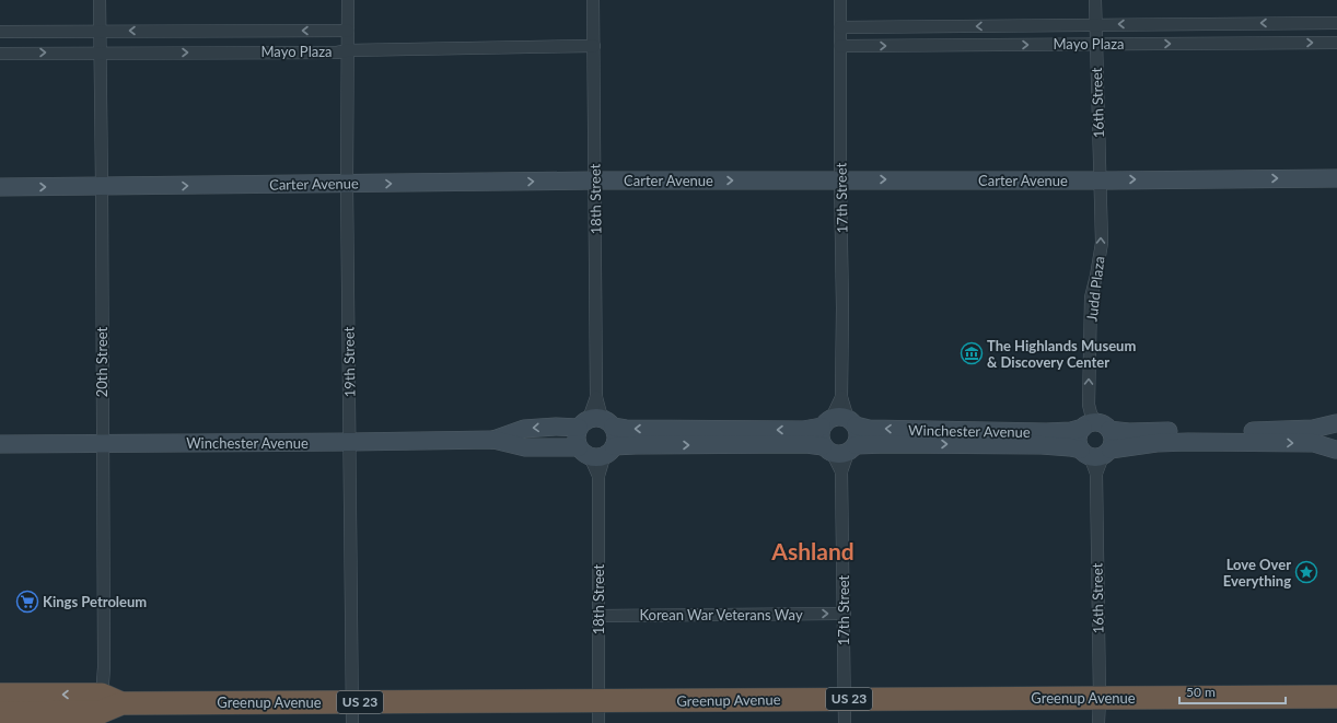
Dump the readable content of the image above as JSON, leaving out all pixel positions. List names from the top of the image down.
{
  "streets": {
    "highway": ["Greenup Avenue", "US 23"],
    "main road": ["Carter Avenue", "Winchester Avenue"],
    "street": [
      "Mayo Plaza",
      "16th Street",
      "17th Street",
      "18th Street",
      "Judd Plaza",
      "20th Street",
      "19th Street",
      "Korean War Veterans Way"
    ]
  },
  "crossings": [
    ["Mayo Plaza", "16th Street"],
    ["Mayo Plaza", "17th Street"],
    ["Mayo Plaza", "18th Street"],
    ["Mayo Plaza", "20th Street"],
    ["Mayo Plaza", "19th Street"],
    ["16th Street", "Carter Avenue"],
    ["16th Street", "Judd Plaza"],
    ["16th Street", "Winchester Avenue"],
    ["16th Street", "Greenup Avenue"],
    ["Carter Avenue", "17th Street"],
    ["Carter Avenue", "18th Street"],
    ["Carter Avenue", "Judd Plaza"],
    ["Carter Avenue", "20th Street"],
    ["Carter Avenue", "19th Street"],
    ["17th Street", "Winchester Avenue"],
    ["17th Street", "Korean War Veterans Way"],
    ["17th Street", "Greenup Avenue"],
    ["18th Street", "Winchester Avenue"],
    ["18th Street", "Korean War Veterans Way"],
    ["18th Street", "Greenup Avenue"],
    ["Judd Plaza", "Winchester Avenue"],
    ["20th Street", "Winchester Avenue"],
    ["20th Street", "Greenup Avenue"],
    ["19th Street", "Winchester Avenue"],
    ["19th Street", "Greenup Avenue"]
  ],
  "one_way": ["Carter Avenue", "Judd Plaza", "Korean War Veterans Way"],
  "districts": ["Ashland"],
  "places": {
    "museum": ["The Highlands Museum & Discovery Center"],
    "place": ["Love Over Everything"],
    "supermarket": ["Kings Petroleum"]
  },
  "scale_bar": "50 m"
}
